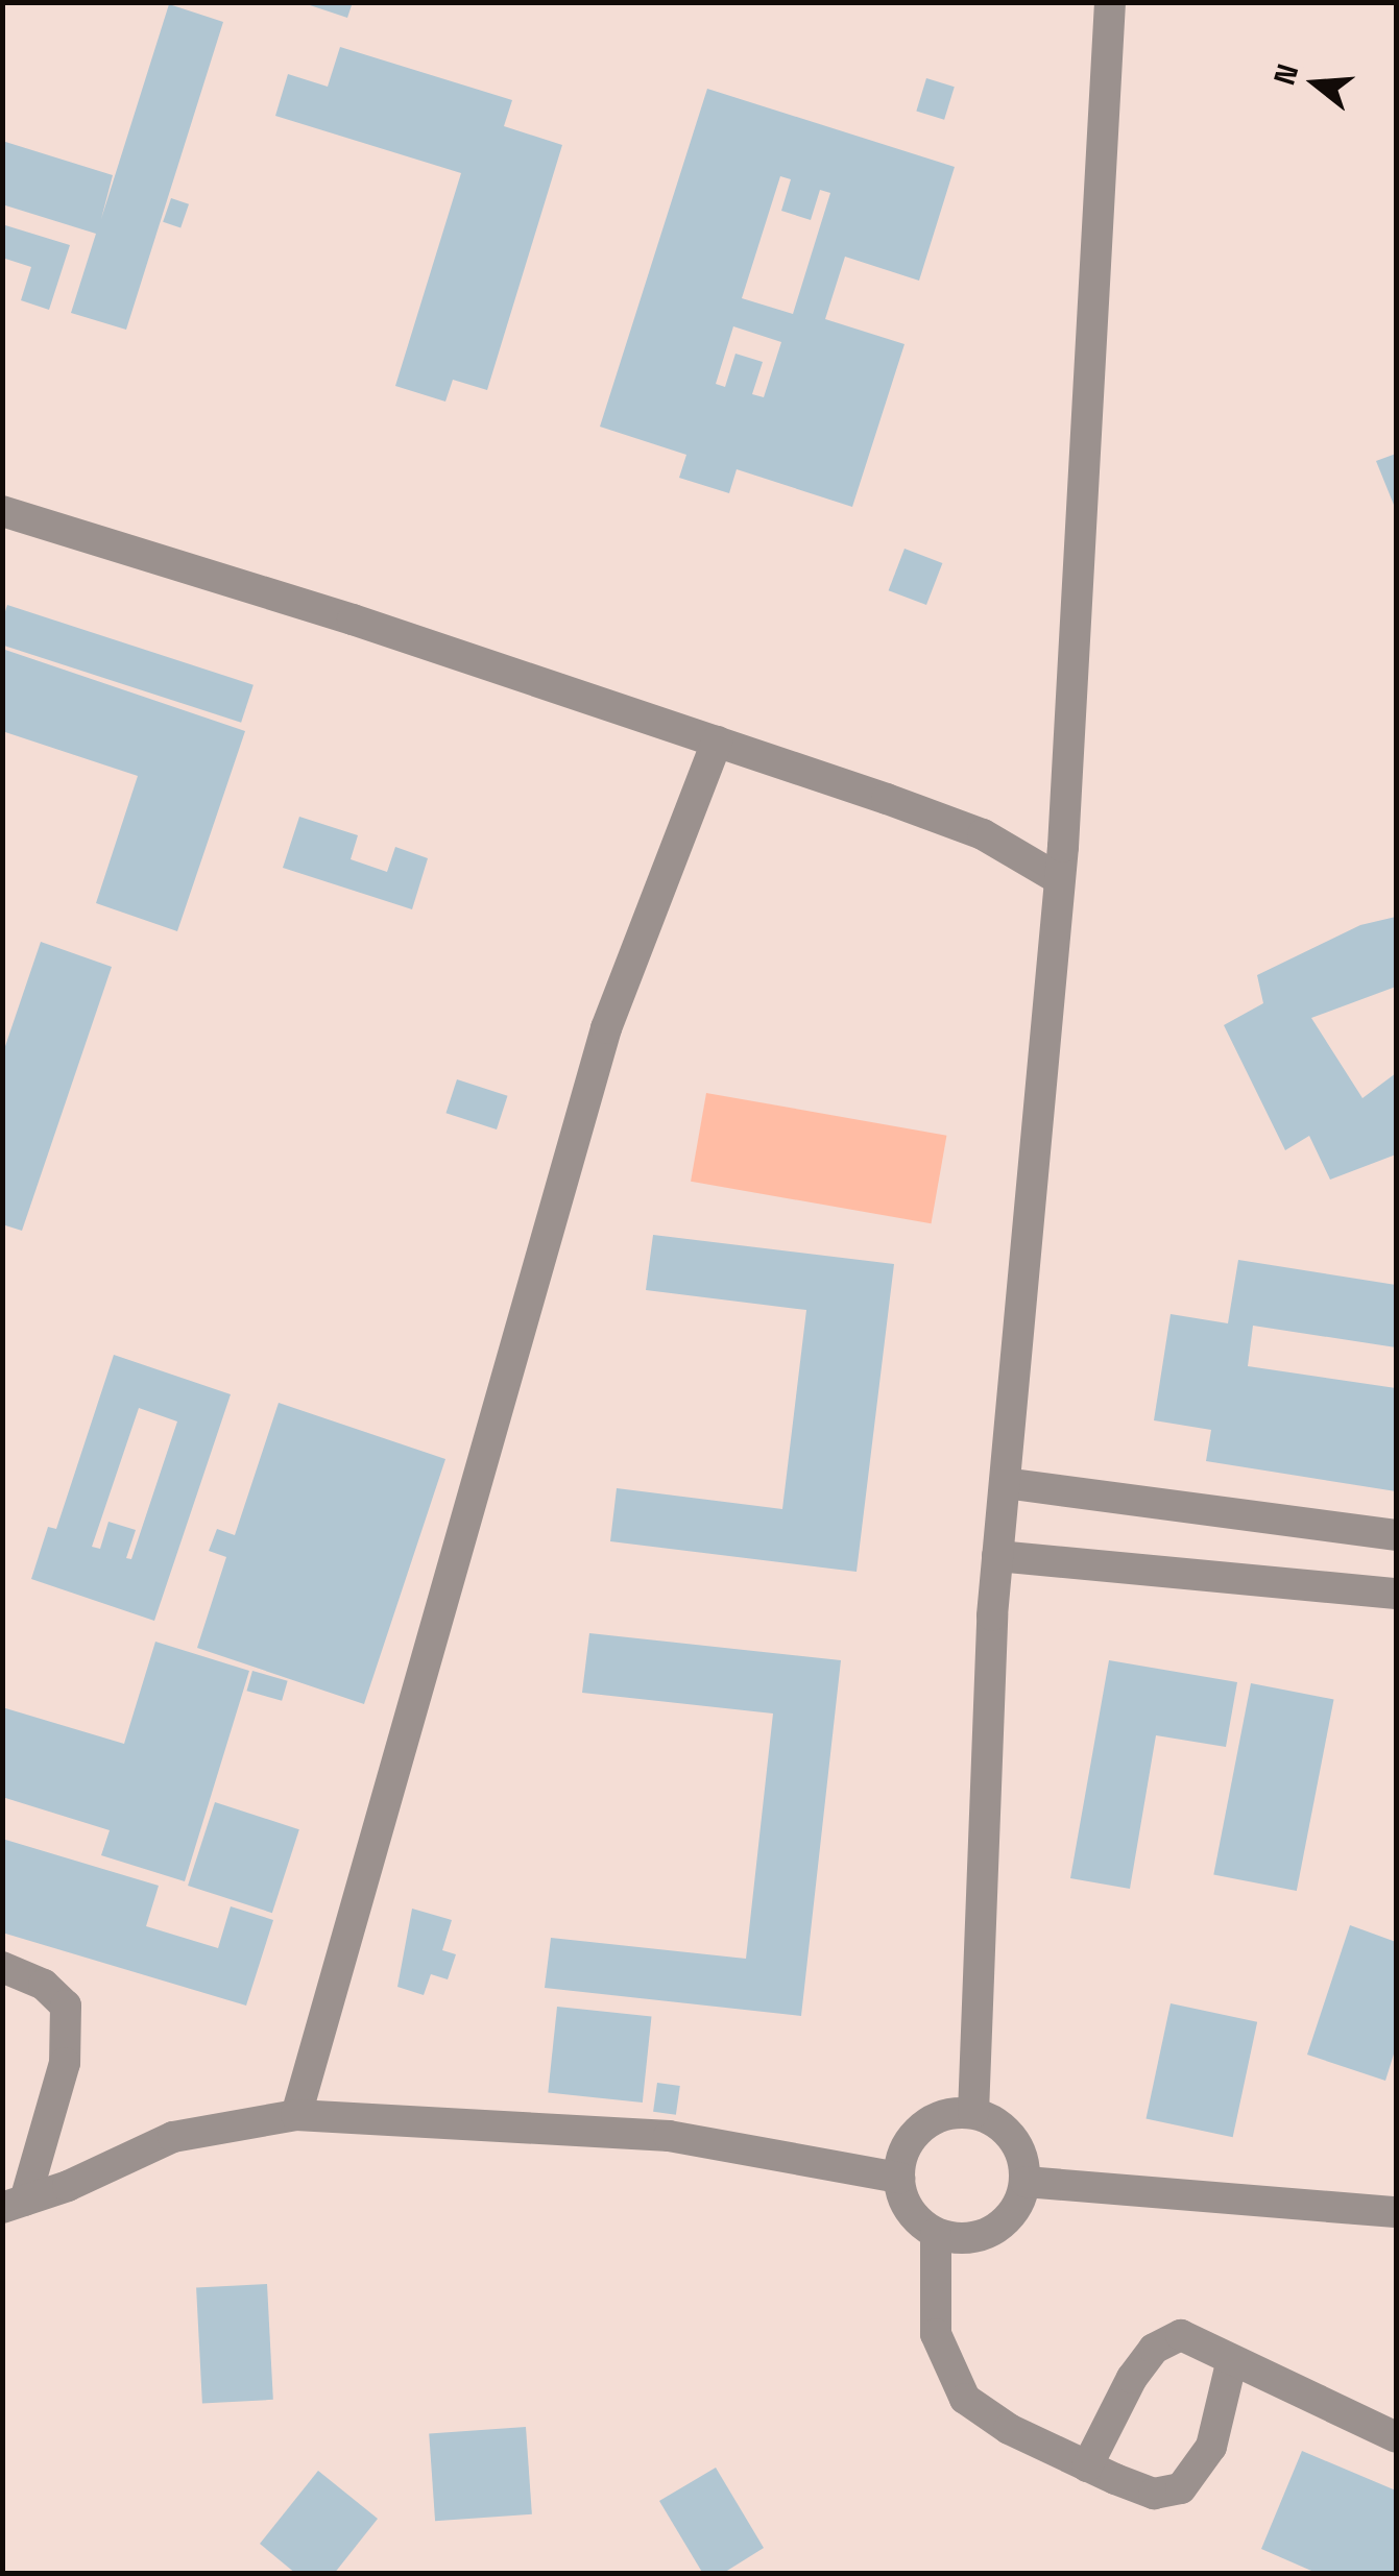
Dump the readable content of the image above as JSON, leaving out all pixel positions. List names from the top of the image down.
{
  "north": "left"
}
